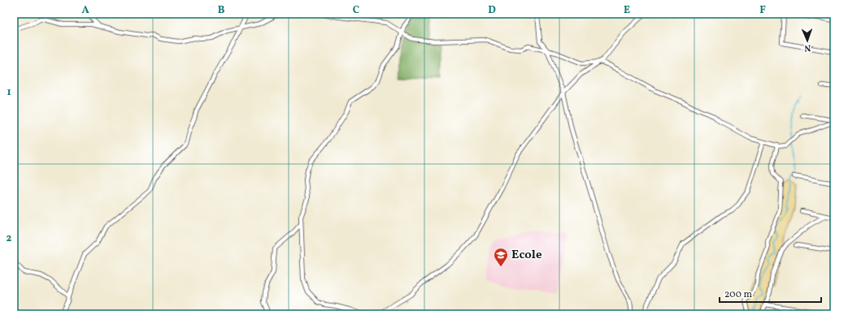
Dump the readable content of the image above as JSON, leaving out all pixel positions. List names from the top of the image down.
{
  "places": {
    "school or university": ["Ecole"]
  },
  "scale_bar": "200 m",
  "north": "bottom",
  "grid": {
    "columns": [
      "A",
      "B",
      "C",
      "D",
      "E",
      "F"
    ],
    "rows": ["1", "2"]
  }
}
